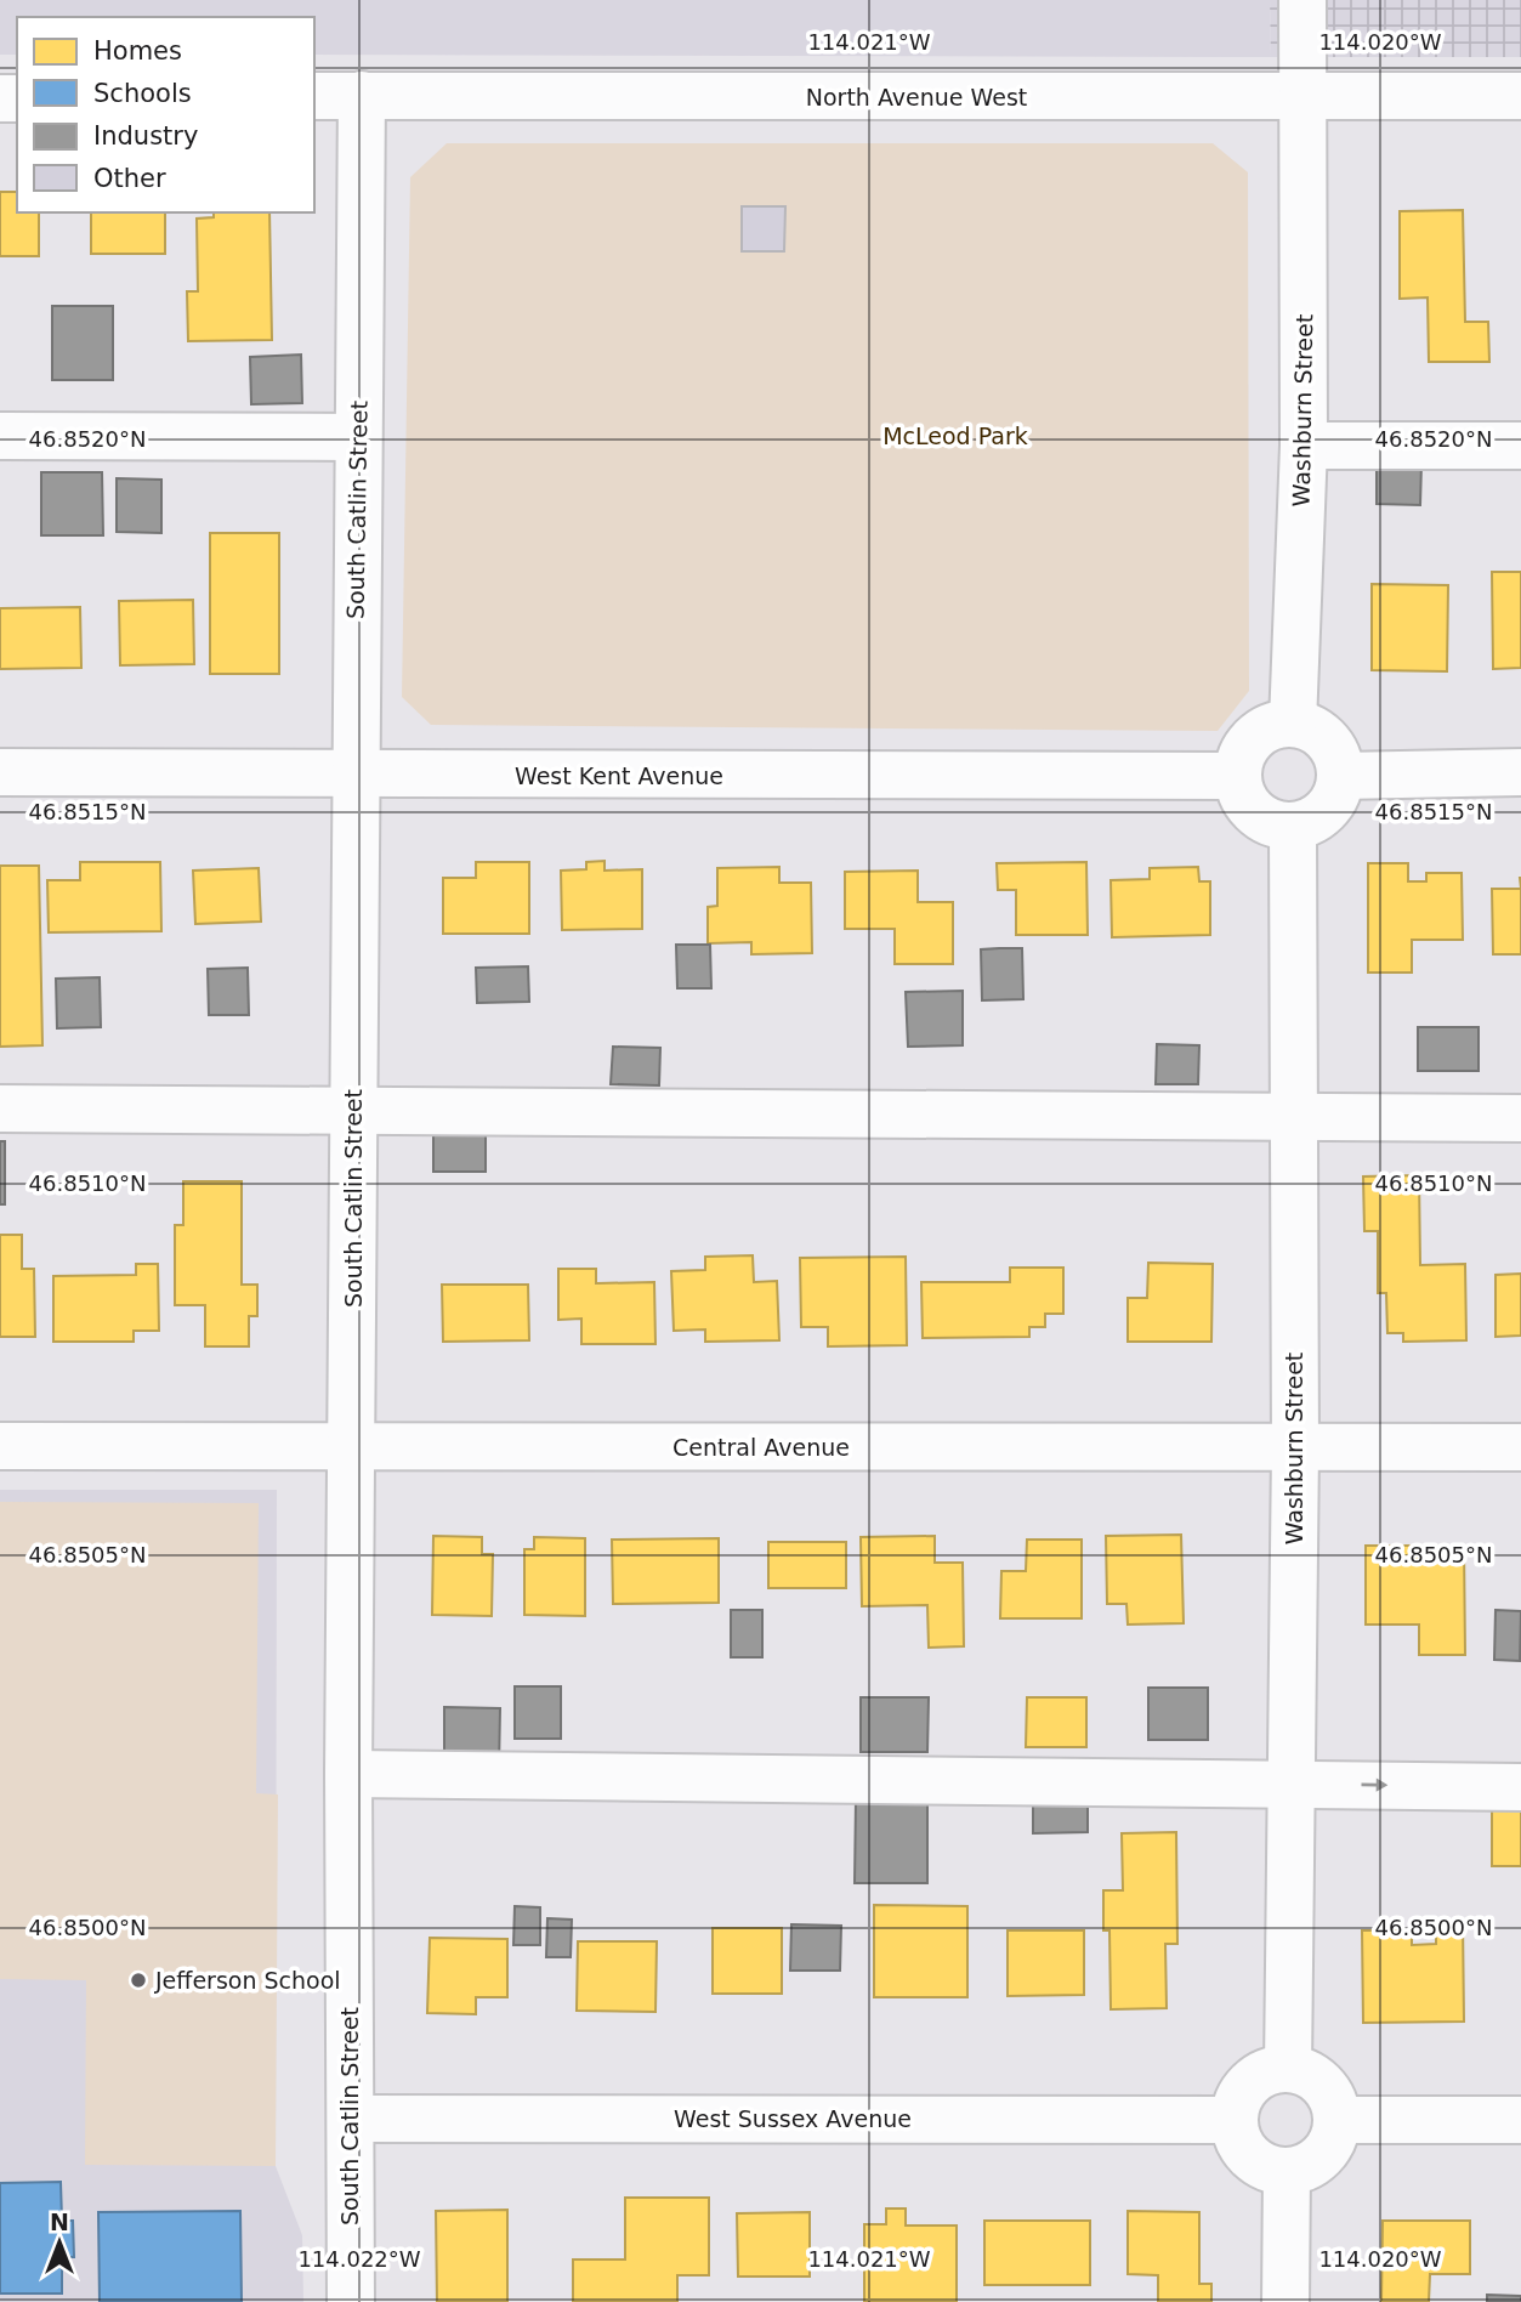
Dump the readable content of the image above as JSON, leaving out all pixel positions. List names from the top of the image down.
{
  "streets": {
    "street": [
      "North Avenue West",
      "Washburn Street",
      "South Catlin Street",
      "West Kent Avenue",
      "Central Avenue",
      "West Sussex Avenue"
    ]
  },
  "crossings": [
    ["North Avenue West", "Washburn Street"],
    ["North Avenue West", "South Catlin Street"],
    ["Washburn Street", "West Kent Avenue"],
    ["Washburn Street", "Central Avenue"],
    ["Washburn Street", "West Sussex Avenue"],
    ["South Catlin Street", "West Kent Avenue"],
    ["South Catlin Street", "Central Avenue"],
    ["South Catlin Street", "West Sussex Avenue"]
  ],
  "parks": ["McLeod Park"],
  "places": ["Jefferson School"],
  "legend": [
    "Homes",
    "Schools",
    "Industry",
    "Other"
  ],
  "north": "top",
  "coordinates": [
    "114.021°W",
    "114.020°W",
    "46.8520°N",
    "46.8515°N",
    "46.8510°N",
    "46.8505°N",
    "46.8500°N",
    "114.022°W"
  ]
}
